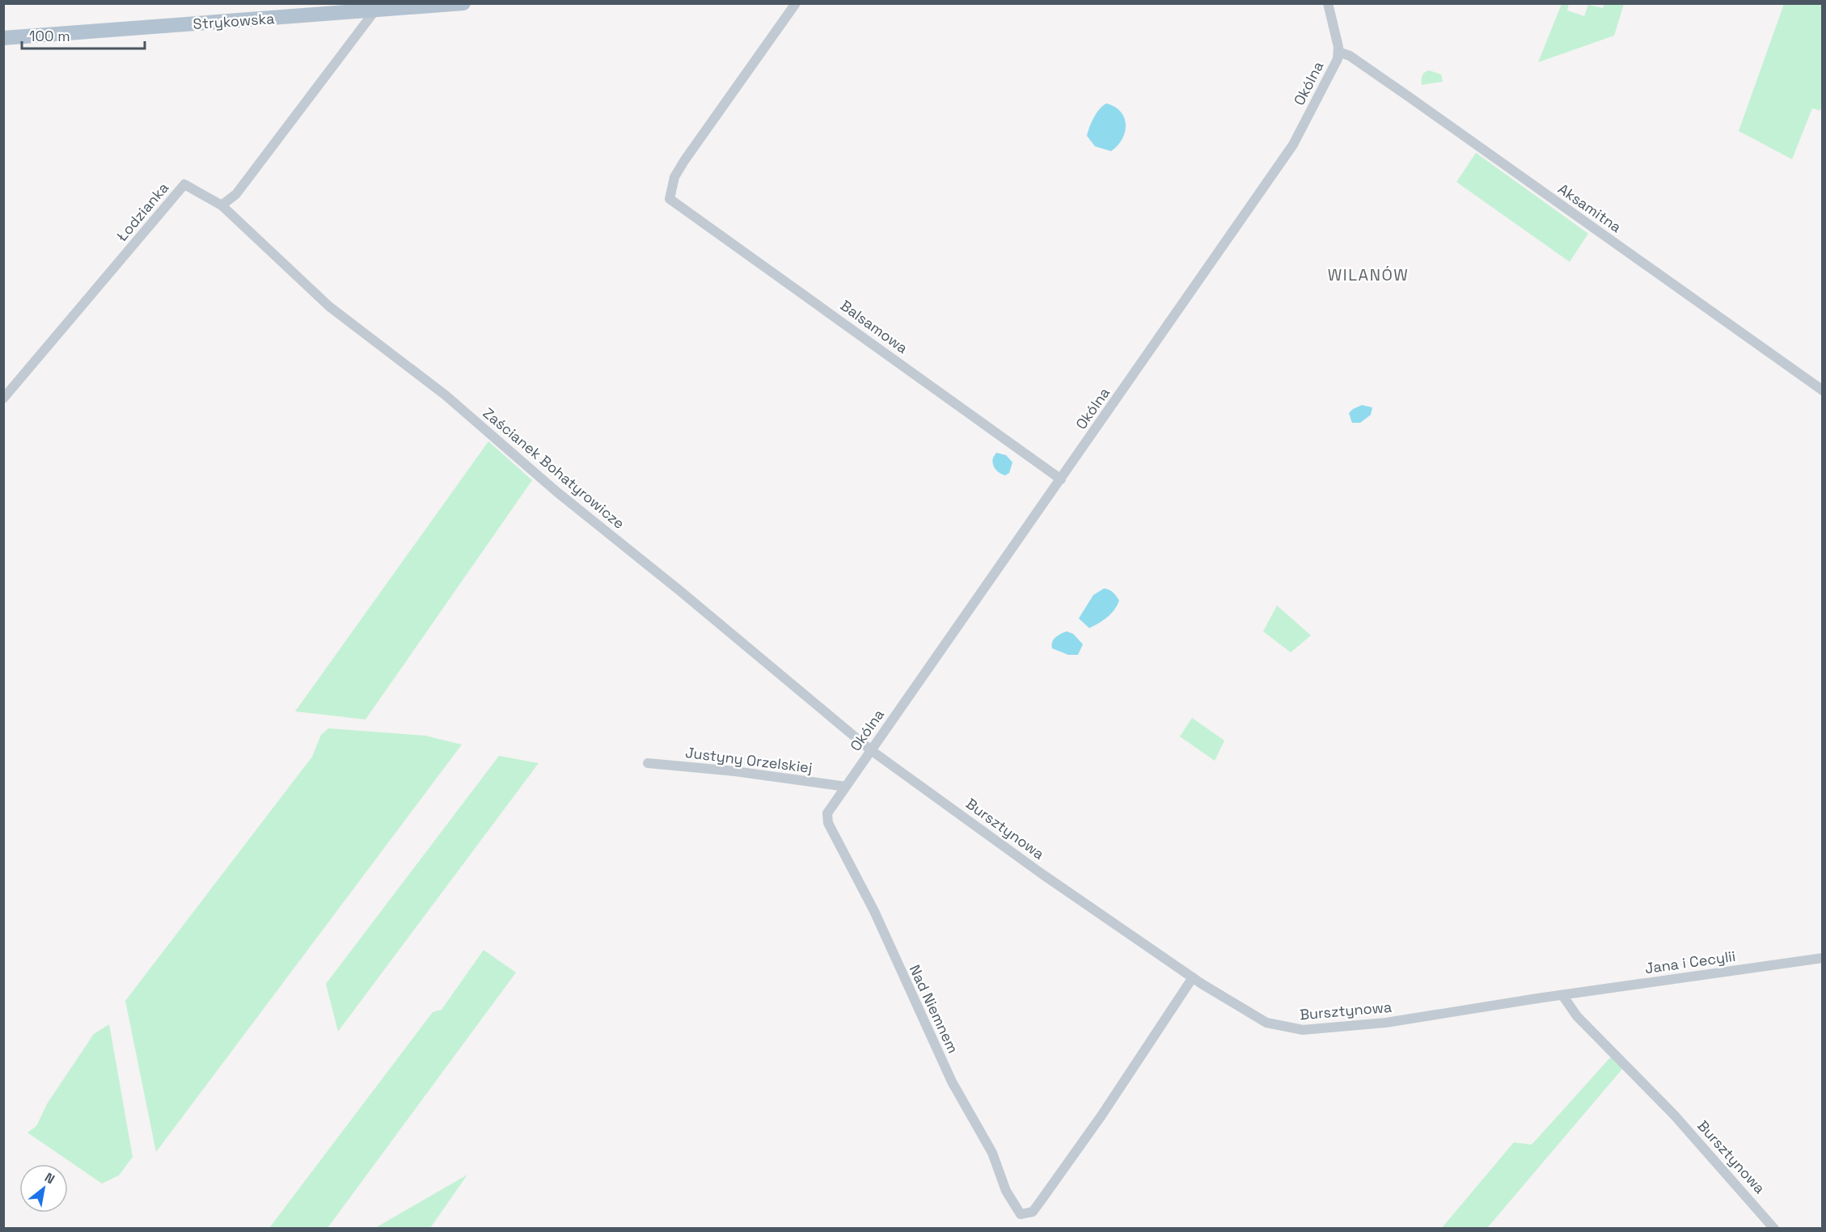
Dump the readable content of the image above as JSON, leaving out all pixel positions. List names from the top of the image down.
{
  "streets": {
    "main road": ["Strykowska"],
    "street": [
      "Okólna",
      "Aksamitna",
      "Łodzianka",
      "Balsamowa",
      "Zaścianek Bohatyrowicze",
      "Justyny Orzelskiej",
      "Bursztynowa",
      "Jana i Cecylii",
      "Nad Niemnem"
    ]
  },
  "crossings": [
    ["Okólna", "Aksamitna"],
    ["Okólna", "Balsamowa"],
    ["Okólna", "Zaścianek Bohatyrowicze"],
    ["Okólna", "Justyny Orzelskiej"],
    ["Okólna", "Bursztynowa"],
    ["Okólna", "Nad Niemnem"],
    ["Łodzianka", "Zaścianek Bohatyrowicze"],
    ["Zaścianek Bohatyrowicze", "Bursztynowa"],
    ["Bursztynowa", "Jana i Cecylii"],
    ["Bursztynowa", "Nad Niemnem"]
  ],
  "districts": ["WILANÓW"],
  "scale_bar": "100 m",
  "north": "top right"
}
